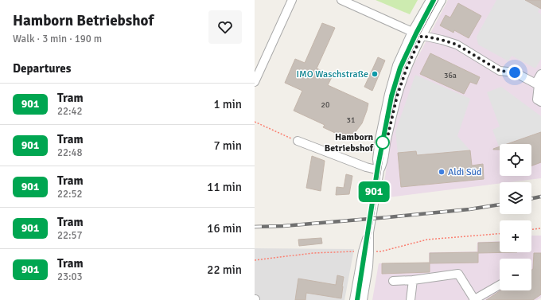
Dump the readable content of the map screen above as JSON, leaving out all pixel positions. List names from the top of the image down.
{
  "places": ["IMO Waschstraße", "Hamborn Betriebshof", "Aldi Süd"],
  "lines": ["tram line 901"],
  "house_numbers": ["36a", "20", "31"],
  "page": {
    "heading": [
      ["Hamborn Betriebshof", "Walk · 3 min · 190 m"],
      "Departures"
    ],
    "on_map": "901",
    "list": [
      {
        "mark": "901",
        "name": "Tram",
        "note": "22:42",
        "value": "1 min"
      },
      {
        "mark": "901",
        "name": "Tram",
        "note": "22:48",
        "value": "7 min"
      },
      {
        "mark": "901",
        "name": "Tram",
        "note": "22:52",
        "value": "11 min"
      },
      {
        "mark": "901",
        "name": "Tram",
        "note": "22:57",
        "value": "16 min"
      },
      {
        "mark": "901",
        "name": "Tram",
        "note": "23:03",
        "value": "22 min"
      }
    ],
    "map_buttons": ["+", "−"]
  }
}
